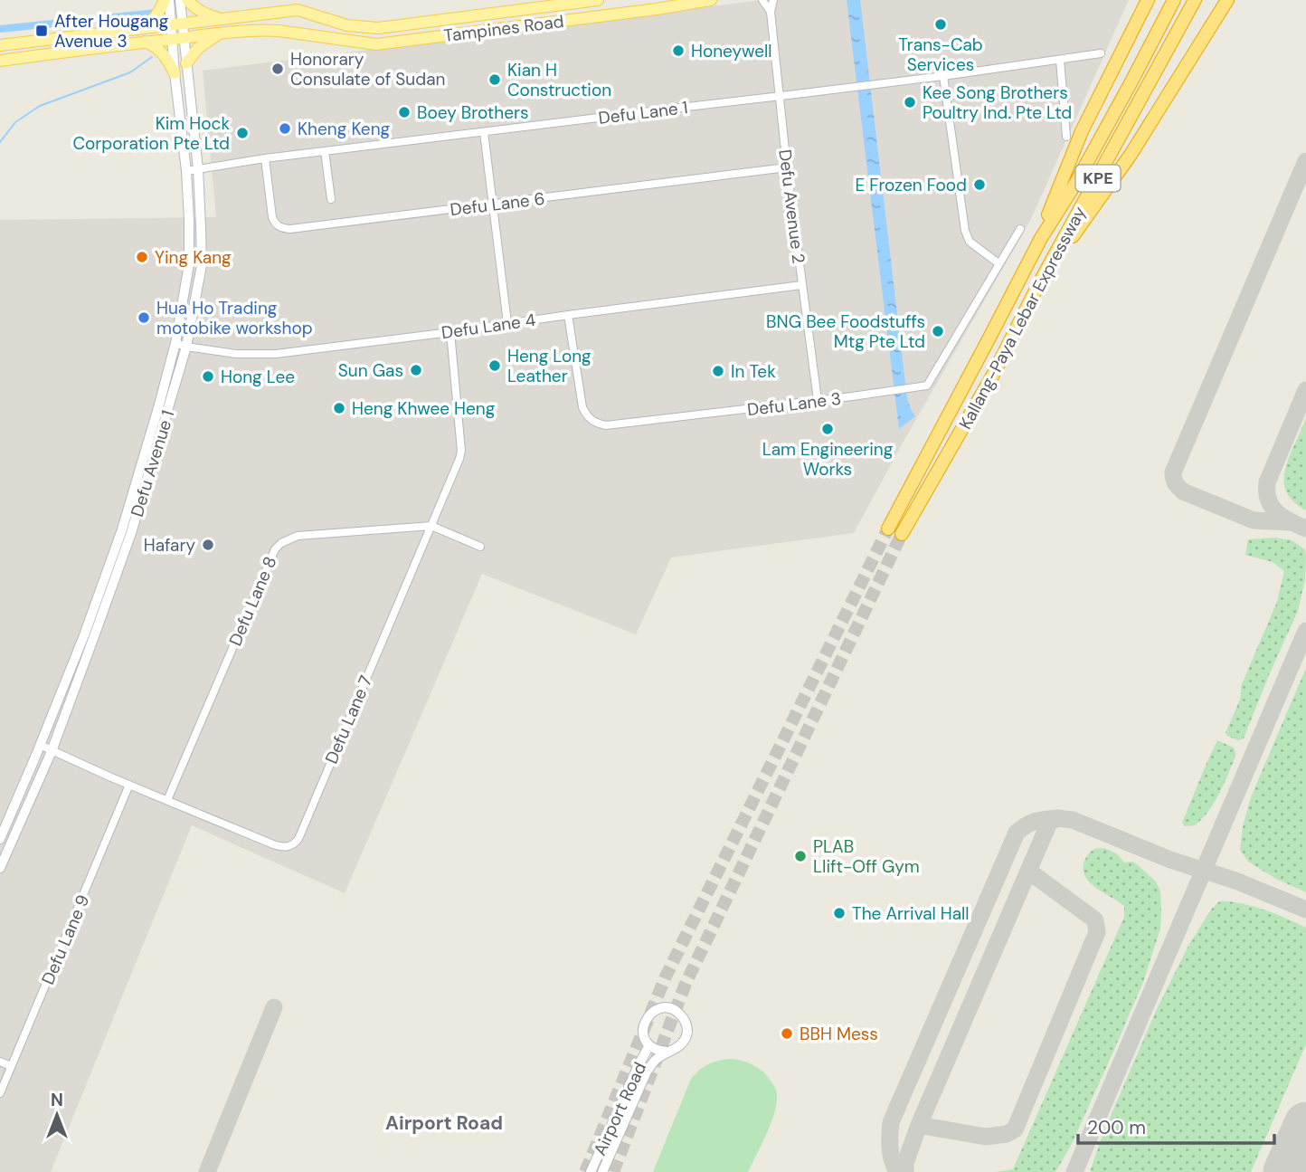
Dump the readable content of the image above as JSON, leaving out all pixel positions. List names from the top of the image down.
{
  "streets": {
    "highway": ["KPE", "Kallang-Paya Lebar Expressway"],
    "main road": ["Tampines Road", "Defu Avenue 1", "Airport Road"],
    "street": [
      "Defu Lane 1",
      "Defu Lane 6",
      "Defu Avenue 2",
      "Defu Lane 4",
      "Defu Lane 3",
      "Defu Lane 8",
      "Defu Lane 7",
      "Defu Lane 9"
    ]
  },
  "crossings": [
    ["Tampines Road", "Defu Avenue 1"],
    ["Defu Lane 1", "Defu Lane 6"],
    ["Defu Lane 1", "Defu Avenue 2"],
    ["Defu Lane 1", "Defu Avenue 1"],
    ["Defu Lane 6", "Defu Avenue 2"],
    ["Defu Avenue 2", "Defu Lane 4"],
    ["Defu Avenue 2", "Defu Lane 3"],
    ["Defu Lane 4", "Defu Lane 3"],
    ["Defu Lane 4", "Defu Avenue 1"],
    ["Defu Lane 4", "Defu Lane 7"],
    ["Defu Avenue 1", "Defu Lane 7"],
    ["Defu Lane 8", "Defu Lane 7"],
    ["Defu Lane 7", "Defu Lane 9"]
  ],
  "districts": ["Airport Road"],
  "places": {
    "other": [
      "Trans-Cab Services",
      "Honeywell",
      "Honorary Consulate of Sudan",
      "Kian H Construction",
      "Kee Song Brothers Poultry Ind. Pte Ltd",
      "Boey Brothers",
      "Kheng Keng",
      "Kim Hock Corporation Pte Ltd",
      "E Frozen Food",
      "Ying Kang",
      "Hua Ho Trading motobike workshop",
      "BNG Bee Foodstuffs Mtg Pte Ltd",
      "Heng Long Leather",
      "Sun Gas",
      "In Tek",
      "Hong Lee",
      "Heng Khwee Heng",
      "Lam Engineering Works",
      "Hafary",
      "PLAB LIift-Off Gym",
      "The Arrival Hall",
      "BBH Mess"
    ],
    "transit": ["After Hougang Avenue 3"]
  },
  "scale_bar": "200 m",
  "north": "top"
}
